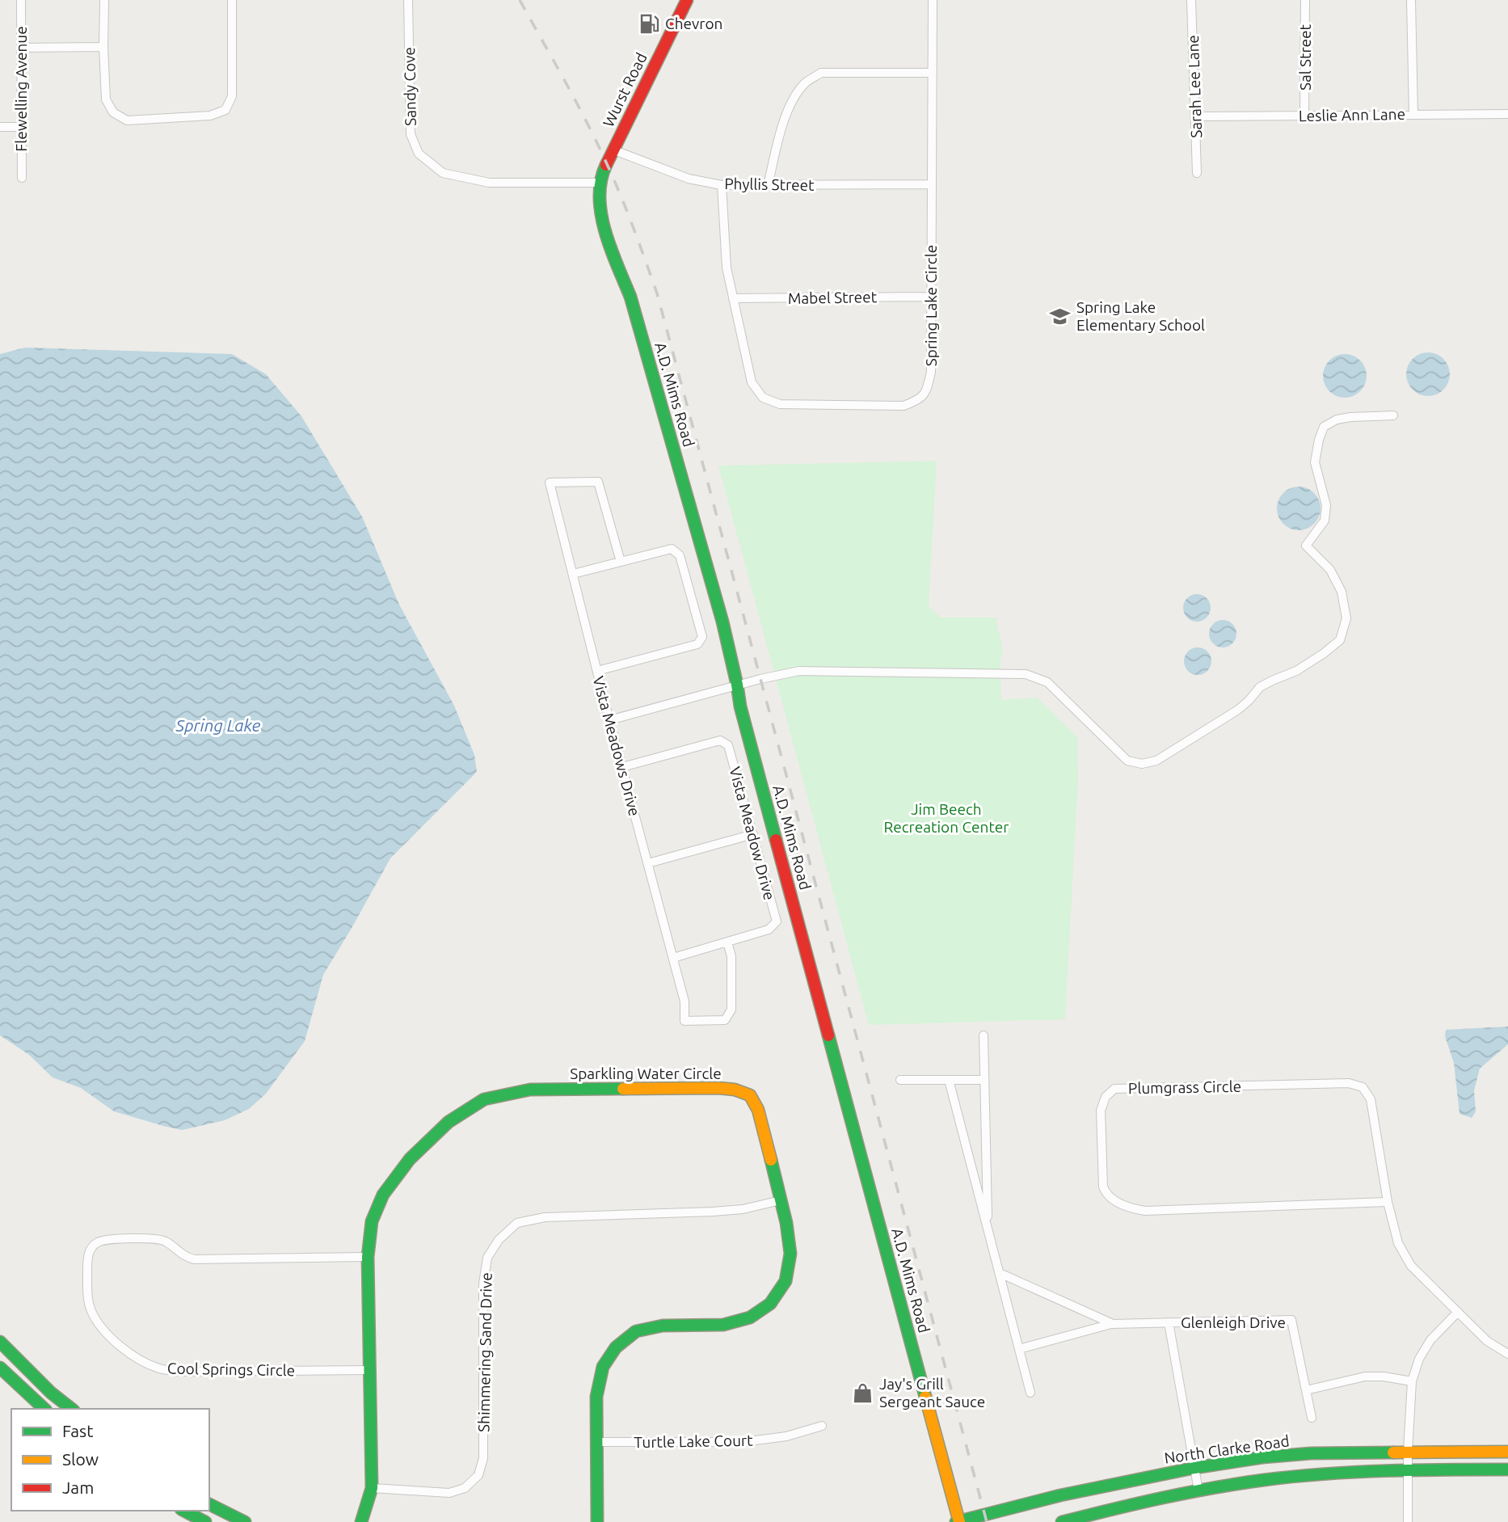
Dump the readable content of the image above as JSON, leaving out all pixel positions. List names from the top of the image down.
{
  "streets": {
    "street": [
      "Sal Street",
      "Sandy Cove",
      "Sarah Lee Lane",
      "Flewelling Avenue",
      "Wurst Road",
      "Leslie Ann Lane",
      "Phyllis Street",
      "Mabel Street",
      "Spring Lake Circle",
      "A.D. Mims Road",
      "Vista Meadows Drive",
      "Vista Meadow Drive",
      "Sparkling Water Circle",
      "Plumgrass Circle",
      "Glenleigh Drive",
      "Shimmering Sand Drive",
      "Cool Springs Circle",
      "Turtle Lake Court",
      "North Clarke Road"
    ]
  },
  "crossings": [
    ["Sal Street", "Leslie Ann Lane"],
    ["Sandy Cove", "A.D. Mims Road"],
    ["Sarah Lee Lane", "Leslie Ann Lane"],
    ["Wurst Road", "Phyllis Street"],
    ["Wurst Road", "A.D. Mims Road"],
    ["Phyllis Street", "Spring Lake Circle"],
    ["Mabel Street", "Spring Lake Circle"],
    ["A.D. Mims Road", "North Clarke Road"],
    ["Vista Meadows Drive", "Vista Meadow Drive"],
    ["Sparkling Water Circle", "Shimmering Sand Drive"],
    ["Sparkling Water Circle", "Cool Springs Circle"],
    ["Sparkling Water Circle", "Turtle Lake Court"]
  ],
  "water": ["Spring Lake"],
  "parks": ["Jim Beech Recreation Center"],
  "places": {
    "fuel station": ["Chevron"],
    "school or university": ["Spring Lake Elementary School"],
    "shop": ["Jay's Grill Sergeant Sauce"]
  },
  "legend": ["Fast", "Slow", "Jam"]
}
